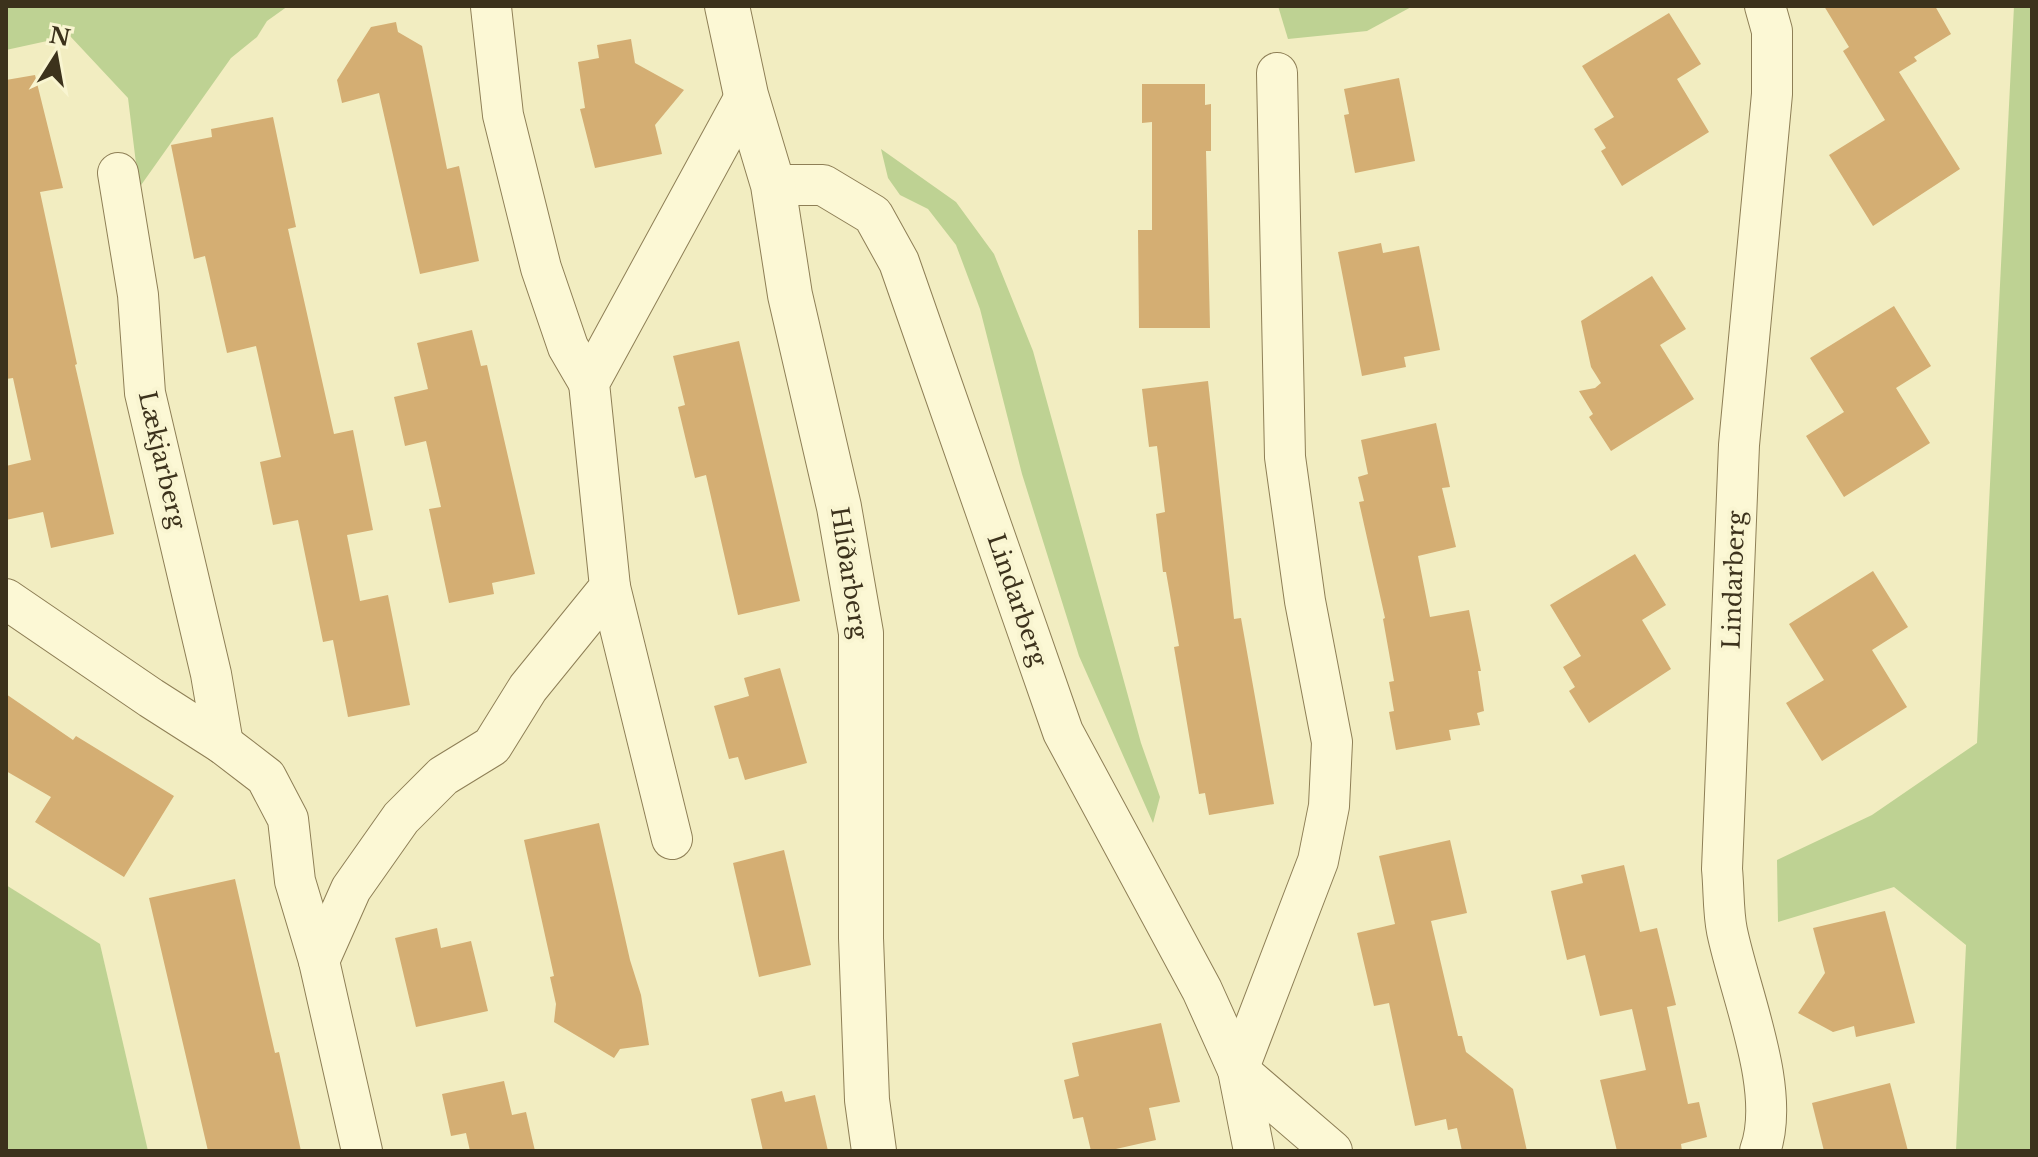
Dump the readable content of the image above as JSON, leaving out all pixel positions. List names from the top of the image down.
{
  "streets": {
    "street": ["Lækjarberg", "Hlíðarberg", "Lindarberg"]
  },
  "crossings": [
    ["Hlíðarberg", "Lindarberg"]
  ],
  "north": "top"
}
